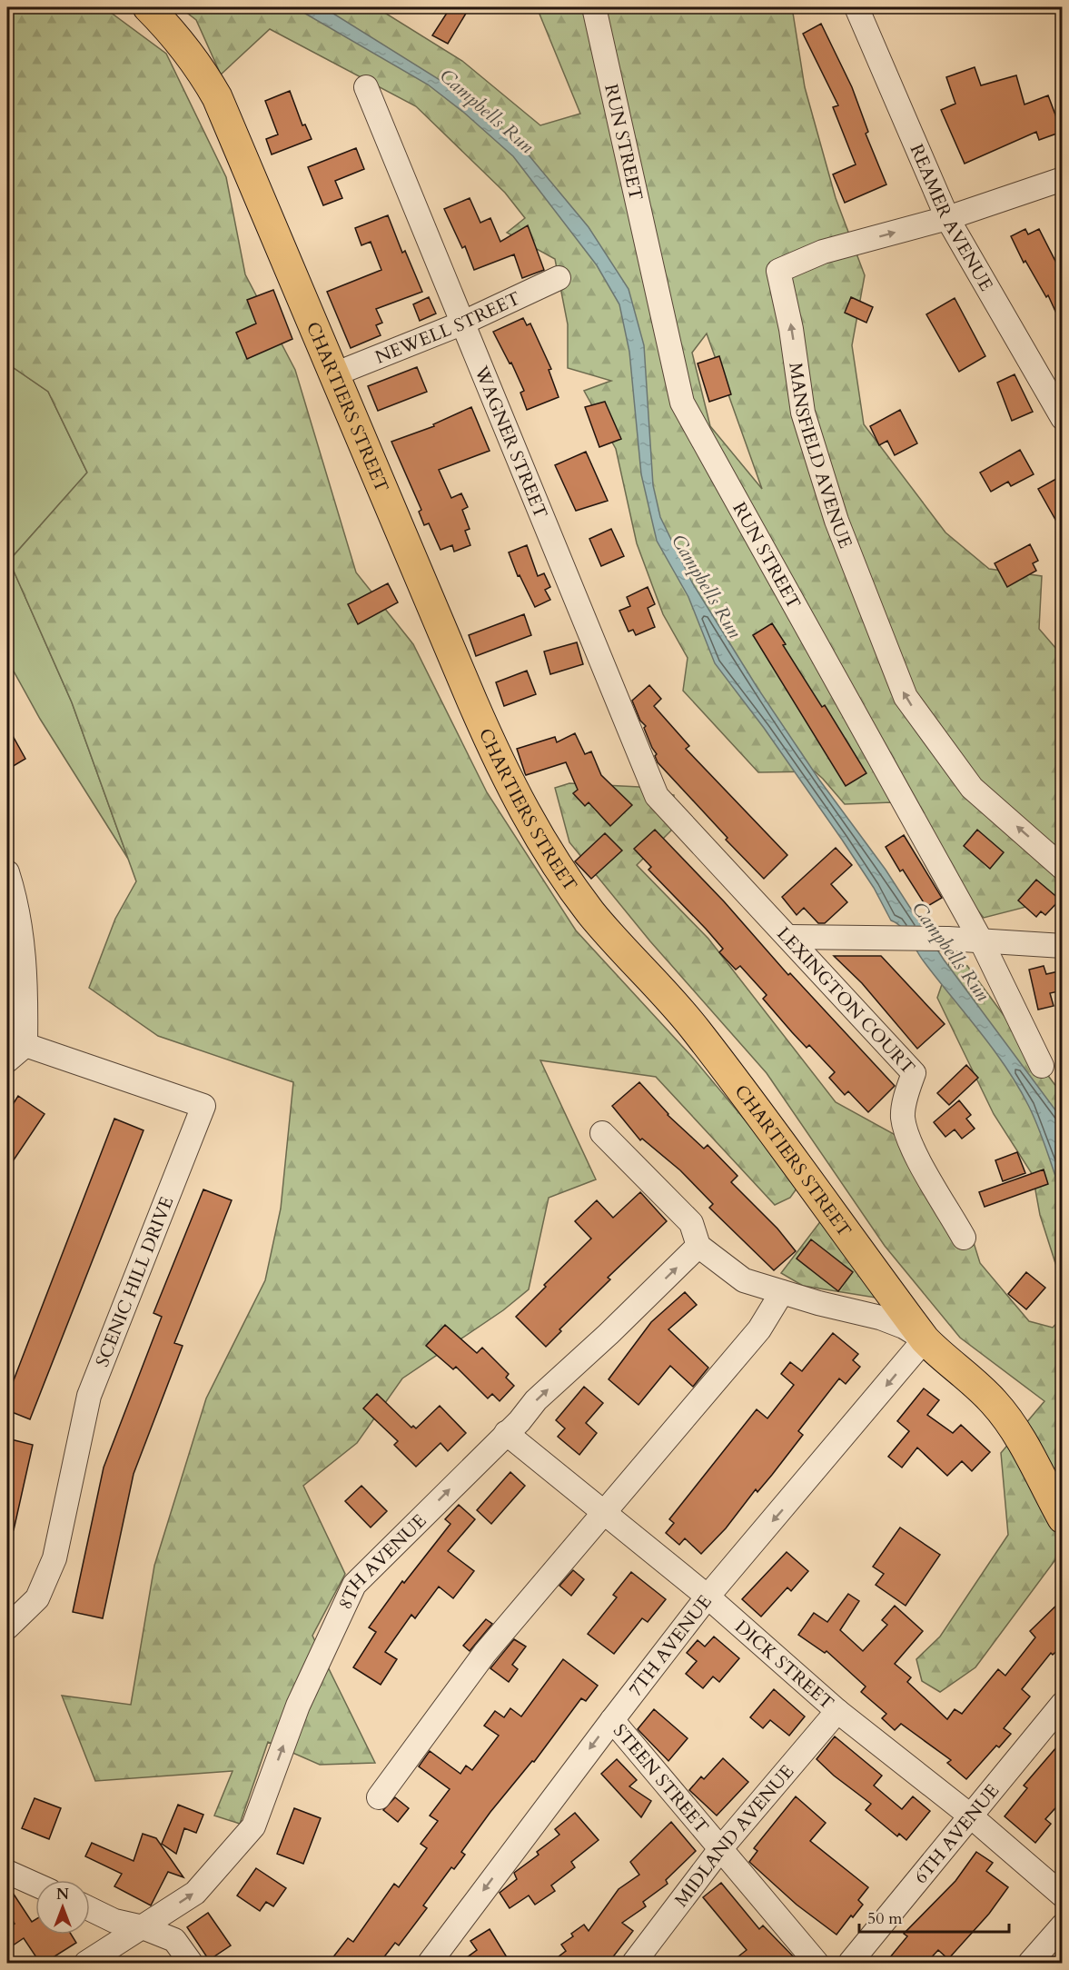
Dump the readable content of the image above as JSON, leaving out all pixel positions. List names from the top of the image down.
{
  "streets": {
    "main road": ["CHARTIERS STREET"],
    "street": [
      "RUN STREET",
      "REAMER AVENUE",
      "NEWELL STREET",
      "WAGNER STREET",
      "MANSFIELD AVENUE",
      "LEXINGTON COURT",
      "SCENIC HILL DRIVE",
      "8TH AVENUE",
      "7TH AVENUE",
      "DICK STREET",
      "STEEN STREET",
      "6TH AVENUE",
      "MIDLAND AVENUE"
    ]
  },
  "crossings": [
    ["REAMER AVENUE", "MANSFIELD AVENUE"],
    ["NEWELL STREET", "CHARTIERS STREET"],
    ["NEWELL STREET", "WAGNER STREET"],
    ["CHARTIERS STREET", "7TH AVENUE"],
    ["WAGNER STREET", "LEXINGTON COURT"],
    ["8TH AVENUE", "DICK STREET"],
    ["7TH AVENUE", "DICK STREET"],
    ["7TH AVENUE", "STEEN STREET"],
    ["DICK STREET", "6TH AVENUE"],
    ["DICK STREET", "MIDLAND AVENUE"],
    ["STEEN STREET", "MIDLAND AVENUE"]
  ],
  "water": ["Campbells Run"],
  "scale_bar": "50 m",
  "north": "top"
}
